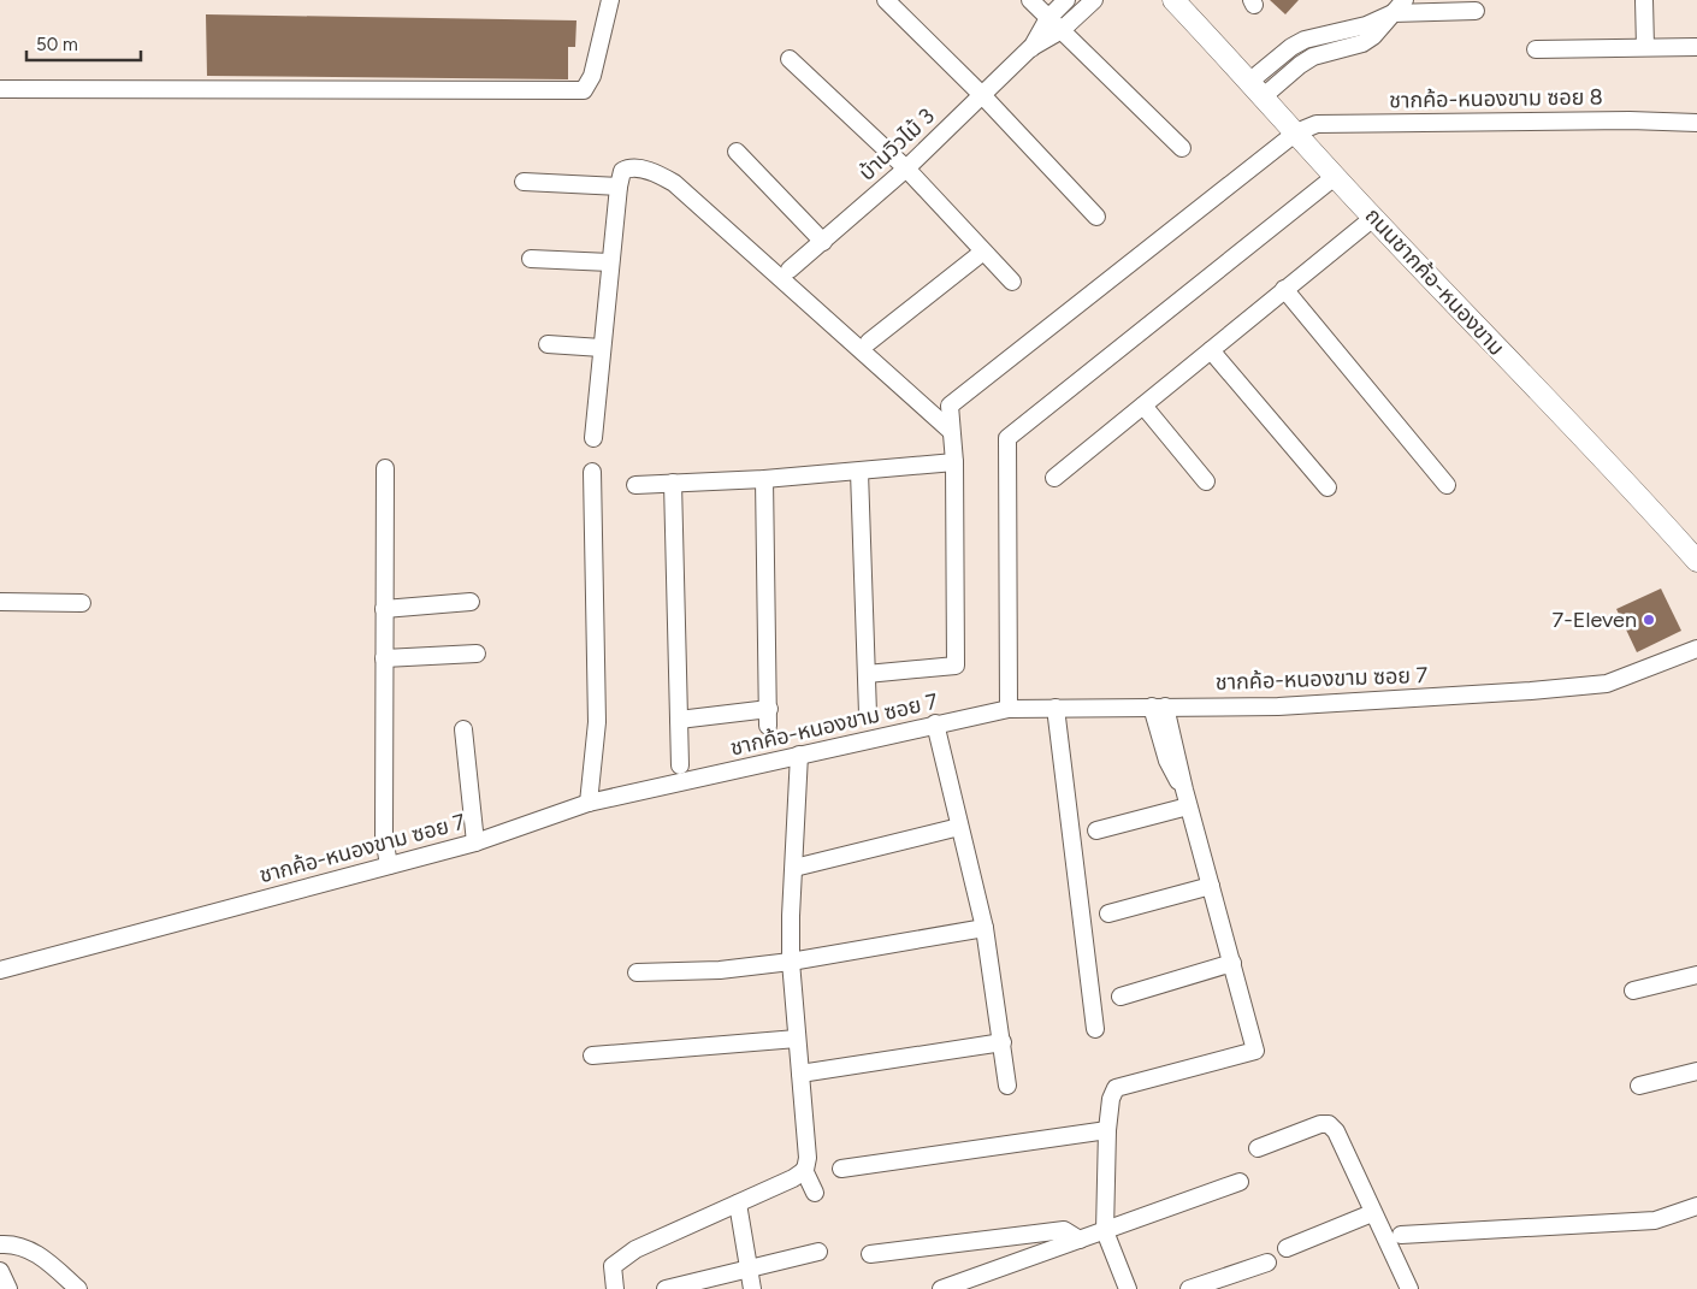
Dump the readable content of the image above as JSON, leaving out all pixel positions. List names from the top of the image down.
{
  "streets": {
    "street": [
      "ชากค้อ-หนองขาม ซอย 8",
      "บ้านวิวไม้ 3",
      "ถนนชากค้อ-หนองขาม",
      "ชากค้อ-หนองขาม ซอย 7"
    ]
  },
  "crossings": [
    ["ชากค้อ-หนองขาม ซอย 8", "ถนนชากค้อ-หนองขาม"]
  ],
  "places": ["7-Eleven"],
  "scale_bar": "50 m"
}
